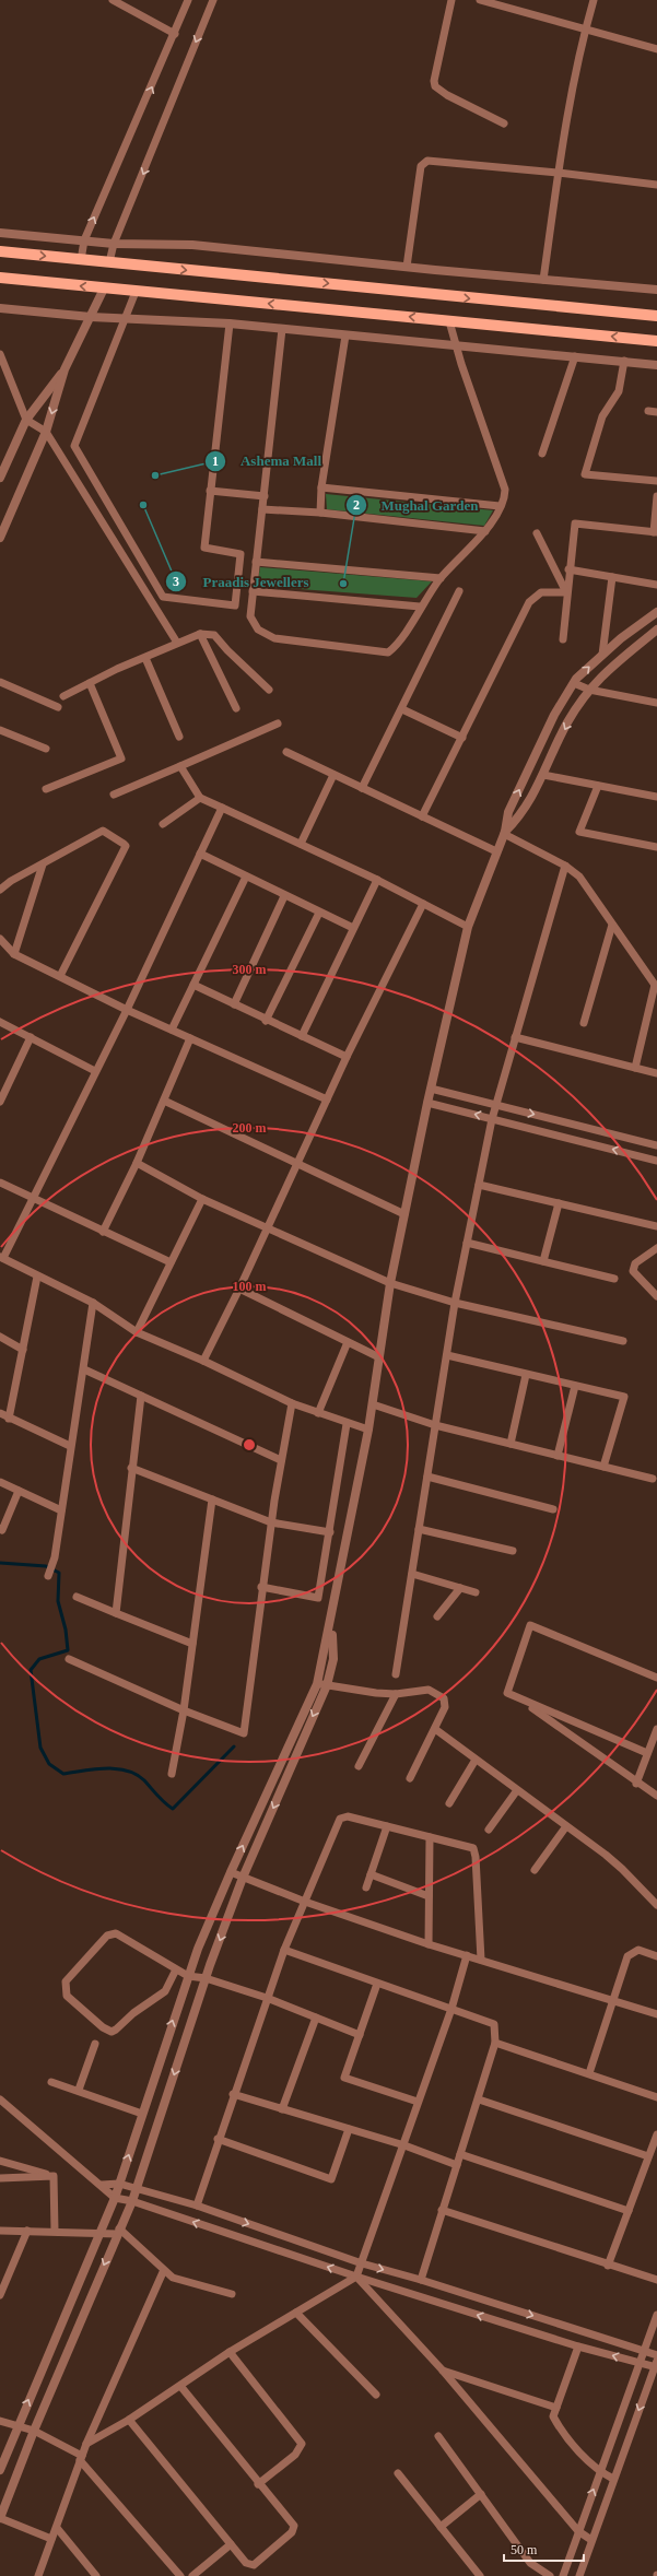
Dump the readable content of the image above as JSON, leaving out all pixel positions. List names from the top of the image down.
{
  "places": ["Ashema Mall", "Praadis Jewellers", "Mughal Garden"],
  "scale_bar": "50 m",
  "rings": ["300 m", "200 m", "100 m"]
}
